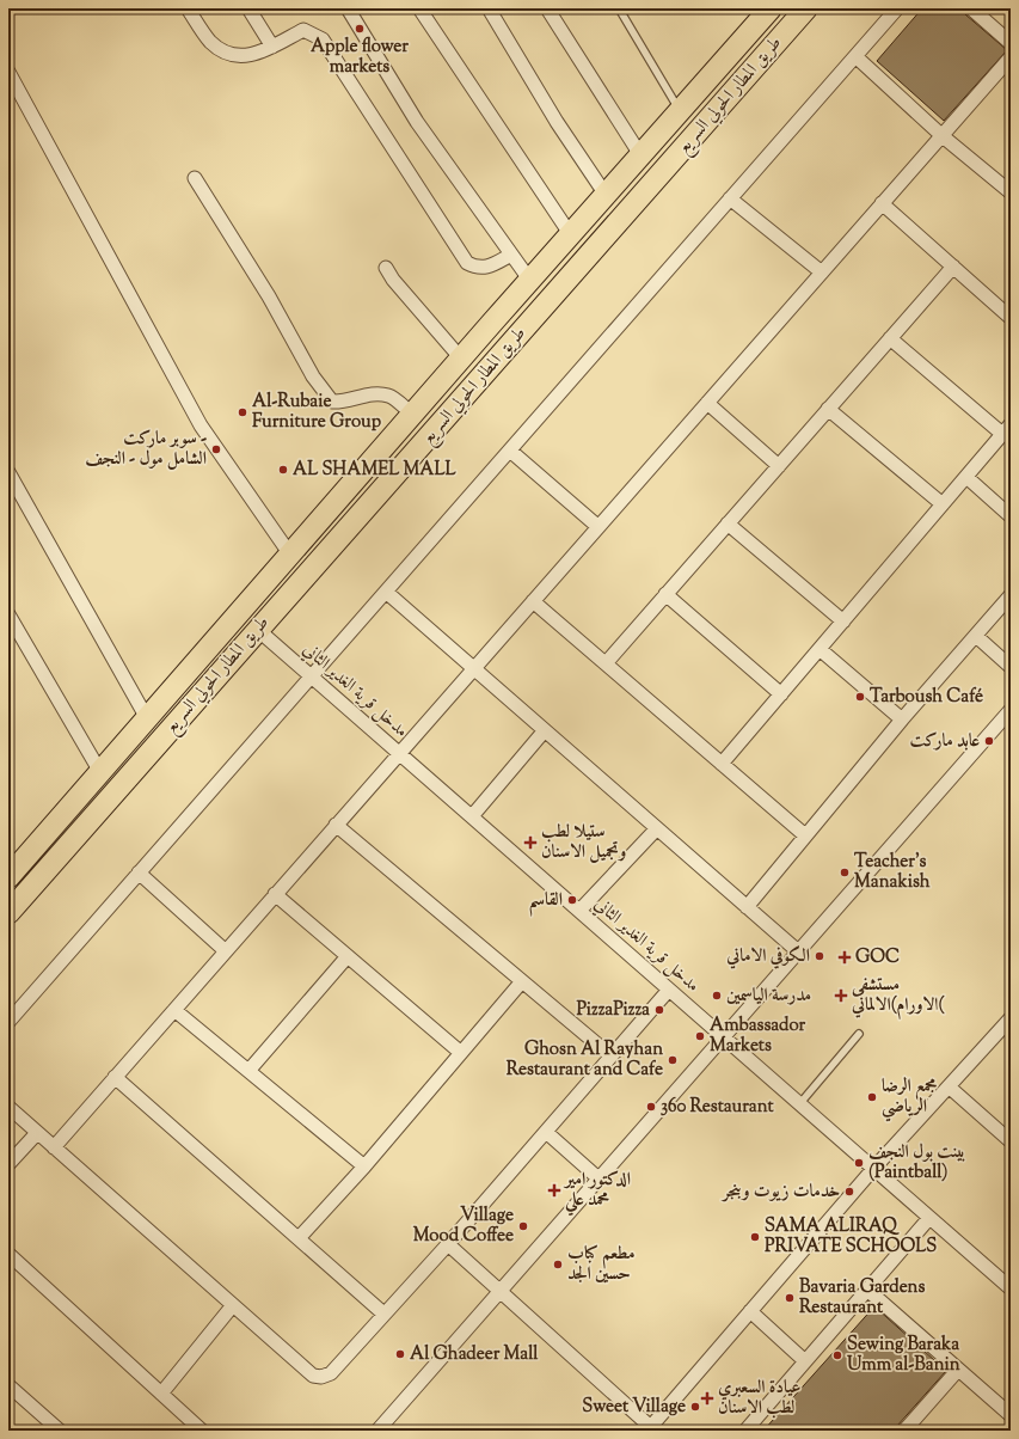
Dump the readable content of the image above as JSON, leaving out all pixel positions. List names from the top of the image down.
{
  "streets": {
    "highway": ["طريق المطار الحولي السريع"],
    "street": ["مدخل قرية الغدير الثاني"]
  },
  "crossings": [
    ["طريق المطار الحولي السريع", "مدخل قرية الغدير الثاني"]
  ],
  "places": {
    "other": [
      "Apple flower markets",
      "Al-Rubaie Furniture Group",
      "سوبر ماركت - الشامل مول - النجف",
      "AL SHAMEL MALL",
      "Tarboush Café",
      "عابد ماركت",
      "Teacher's Manakish",
      "القاسم",
      "الكوفي الاماني",
      "مدرسة الياسمين",
      "PizzaPizza",
      "Ambassador Markets",
      "Ghosn Al Rayhan Restaurant and Cafe",
      "مجمع الرضا الرياضي",
      "360 Restaurant",
      "بينت بول النجف (Paintball)",
      "خدمات زيوت وبنجر",
      "Village Mood Coffee",
      "SAMA ALIRAQ PRIVATE SCHOOLS",
      "مطعم كباب حسين الجد",
      "Bavaria Gardens Restaurant",
      "Al Ghadeer Mall",
      "Sewing Baraka Umm al-Banin",
      "Sweet Village"
    ],
    "health": [
      "ستيلا لطب وتجميل الاسنان",
      "GOC",
      "مستشفى الاورام)الالماني(",
      "الدكتور امير محمد علي",
      "عيادة السعبري لطب الاسنان"
    ]
  }
}
